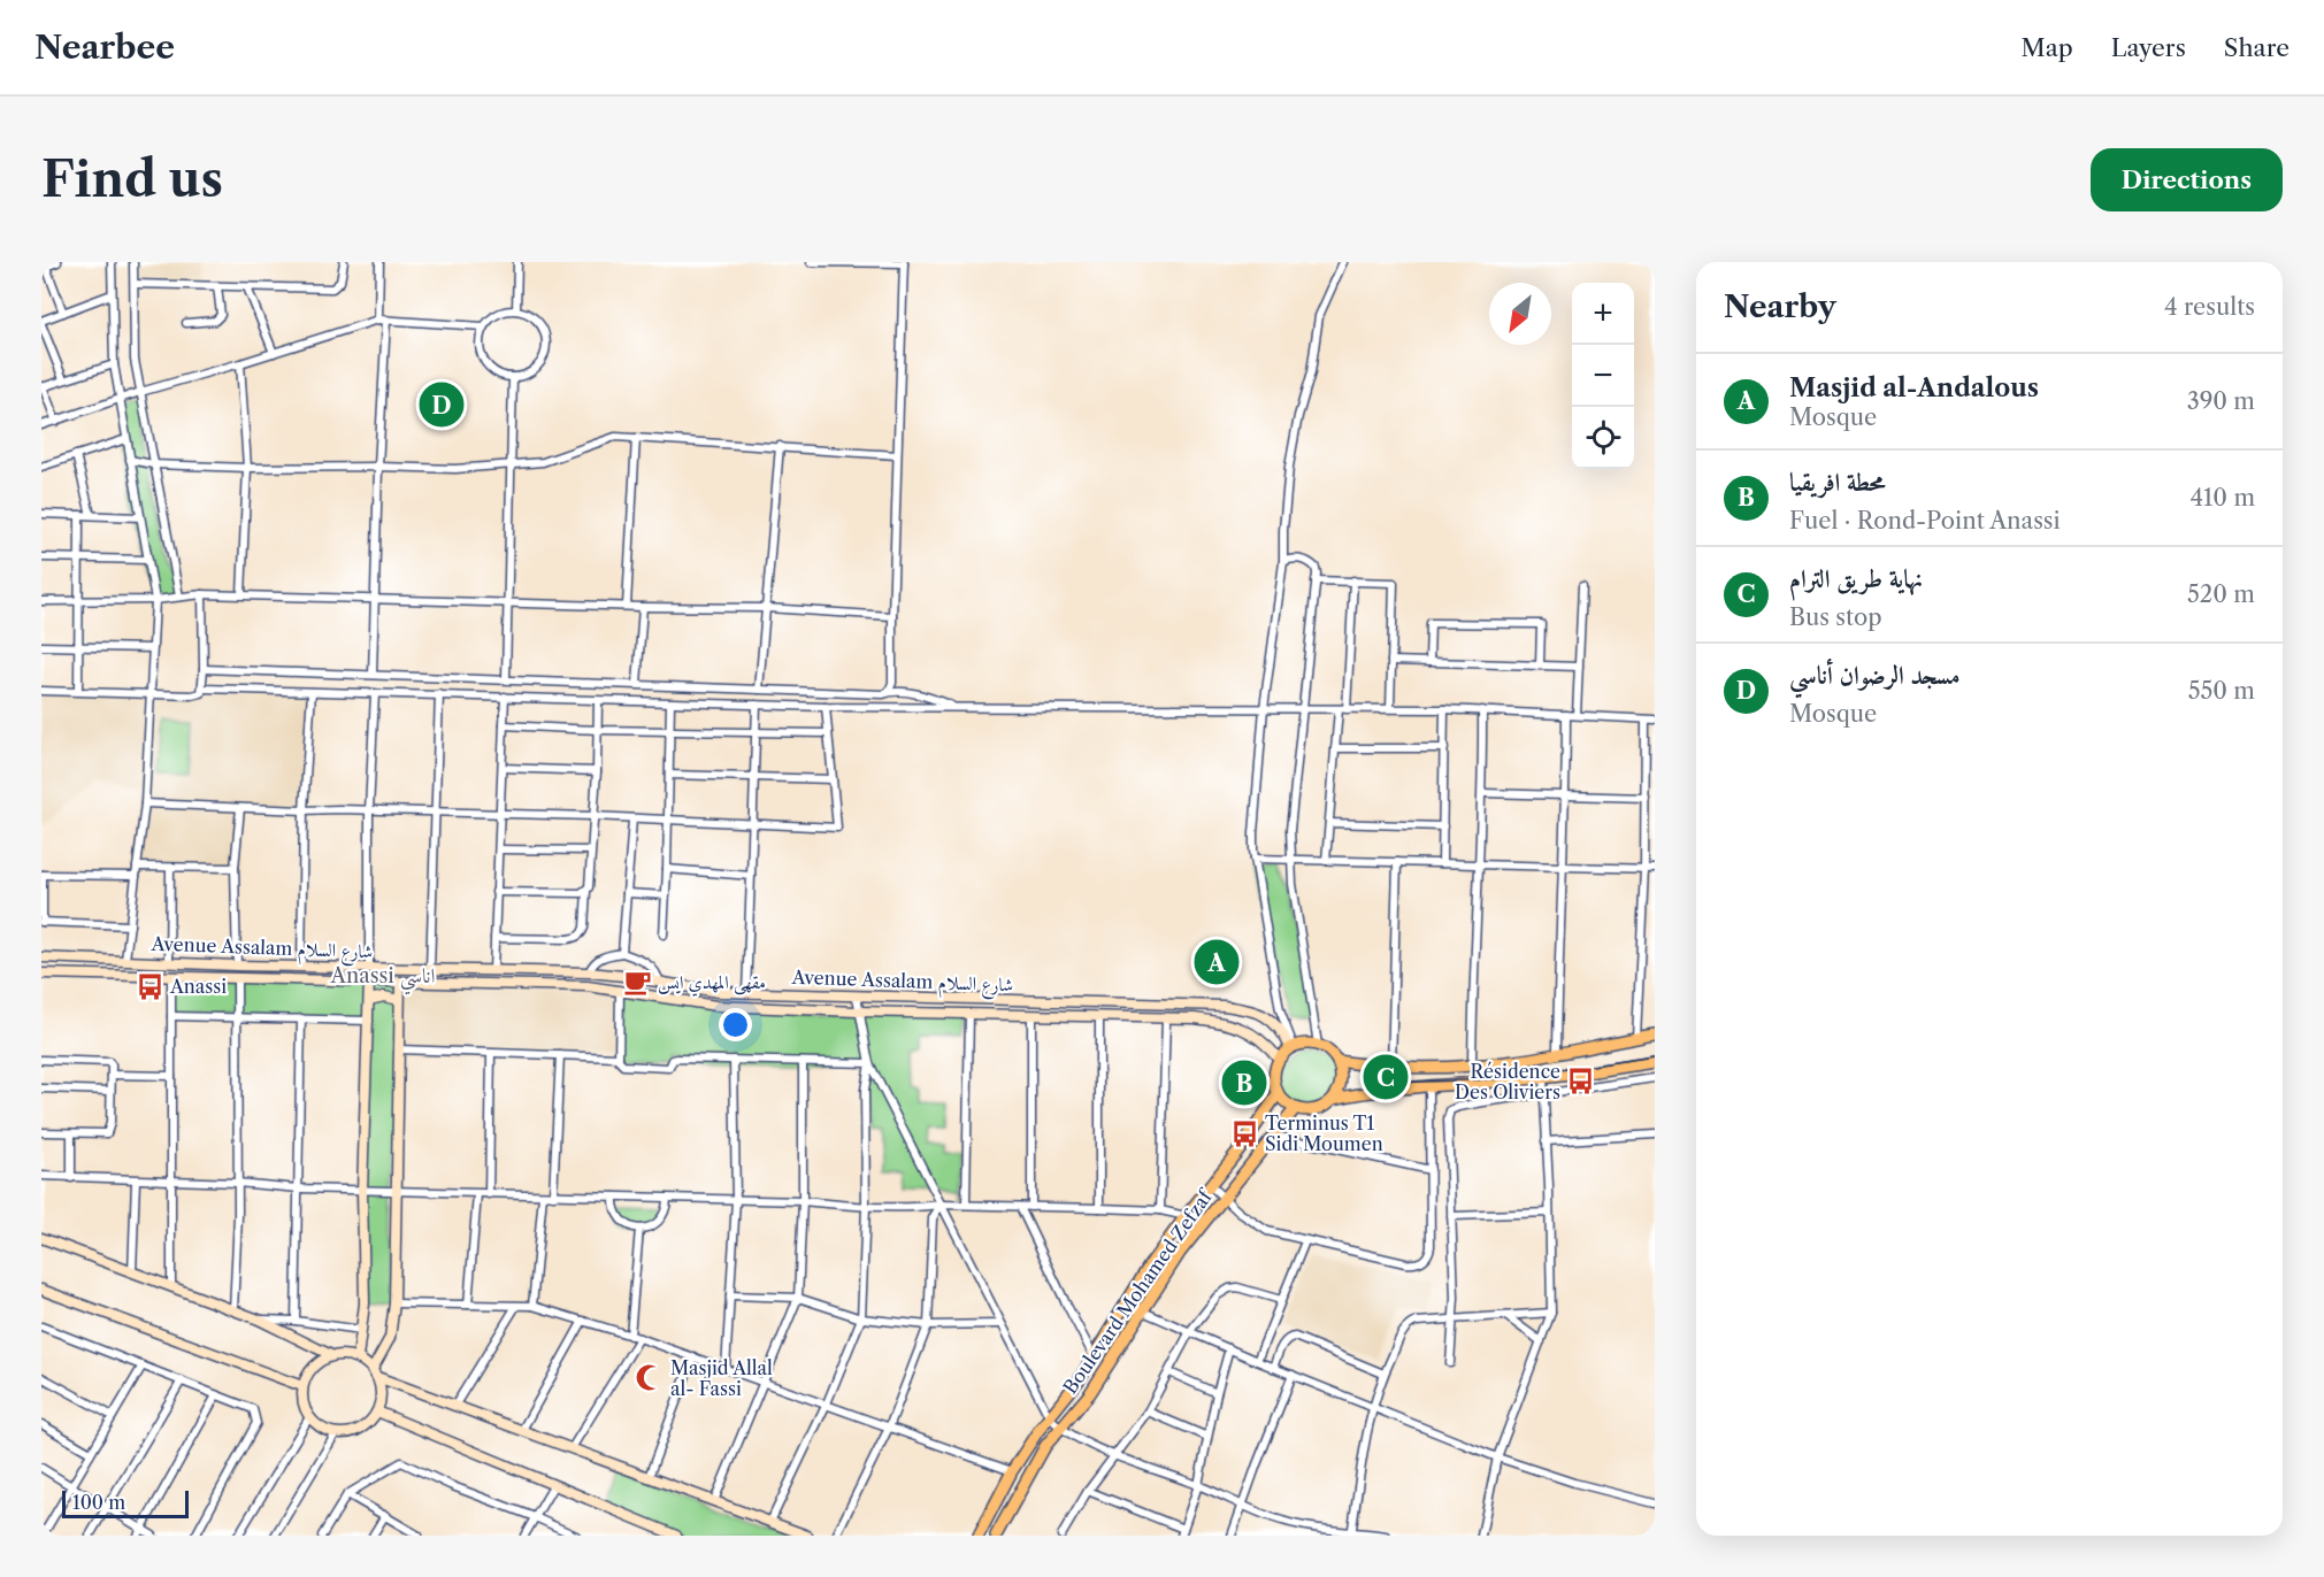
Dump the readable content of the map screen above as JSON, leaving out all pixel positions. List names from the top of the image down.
{
  "streets": {
    "main road": ["Boulevard Mohamed Zefzaf"],
    "street": ["Avenue Assalam شارع السلام"]
  },
  "crossings": [
    ["Avenue Assalam شارع السلام", "Boulevard Mohamed Zefzaf"]
  ],
  "districts": ["Anassi اناسي"],
  "places": {
    "cafe": ["مقهى المهدي ايس"],
    "bus stop": ["Anassi", "Résidence Des Oliviers", "Terminus T1 Sidi Moumen"],
    "mosque": ["Masjid Allal al- Fassi"]
  },
  "scale_bar": "100 m",
  "north": "bottom left",
  "page": {
    "header": "Nearbee",
    "nav": ["Map", "Layers", "Share"],
    "buttons": "Directions",
    "title": "Find us",
    "heading": ["Nearby", "4 results"],
    "map_buttons": ["+", "−"],
    "list": [
      {
        "mark": "A",
        "name": "Masjid al-Andalous",
        "note": "Mosque",
        "value": "390 m"
      },
      {
        "mark": "B",
        "name": "محطة افريقيا",
        "note": "Fuel · Rond-Point Anassi",
        "value": "410 m"
      },
      {
        "mark": "C",
        "name": "نهاية طريق الترام",
        "note": "Bus stop",
        "value": "520 m"
      },
      {
        "mark": "D",
        "name": "مسجد الرضوان أناسي",
        "note": "Mosque",
        "value": "550 m"
      }
    ],
    "pins": [
      "D",
      "A",
      "C",
      "B"
    ],
    "scale": "100 m"
  }
}
